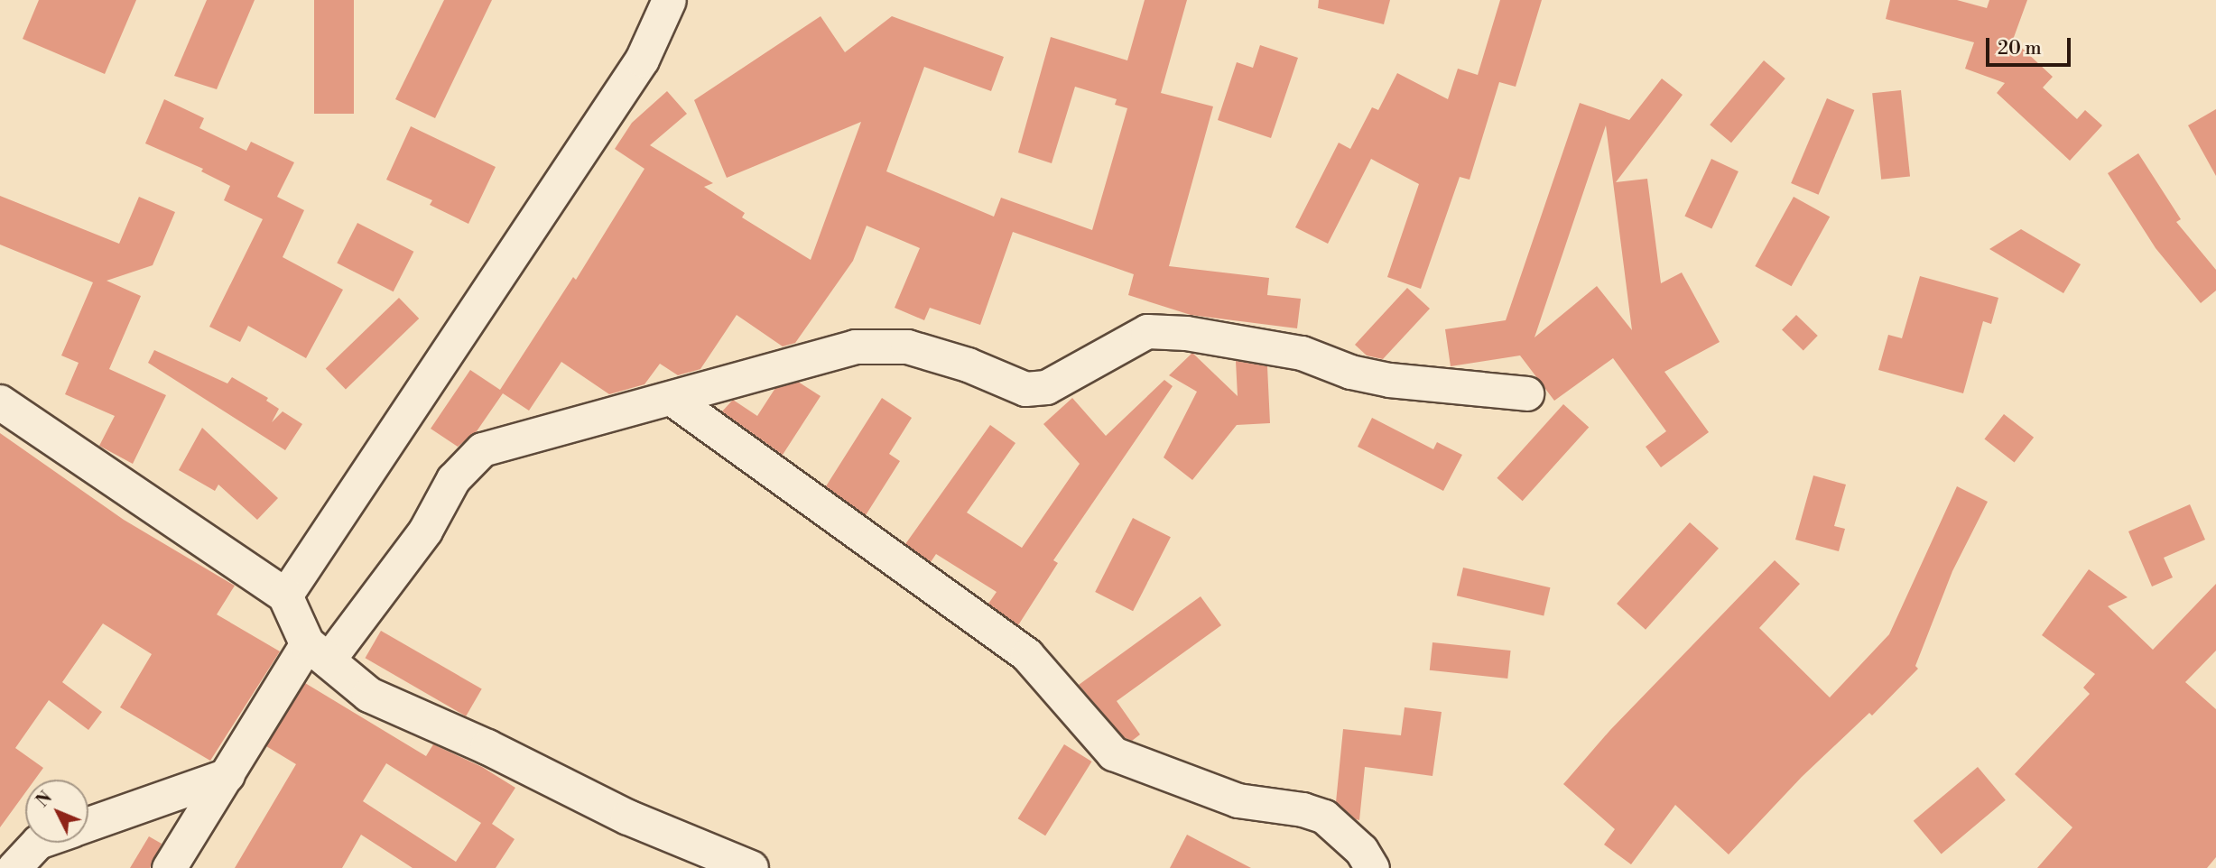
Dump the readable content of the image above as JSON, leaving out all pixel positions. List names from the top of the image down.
{
  "scale_bar": "20 m",
  "north": "top left"
}
